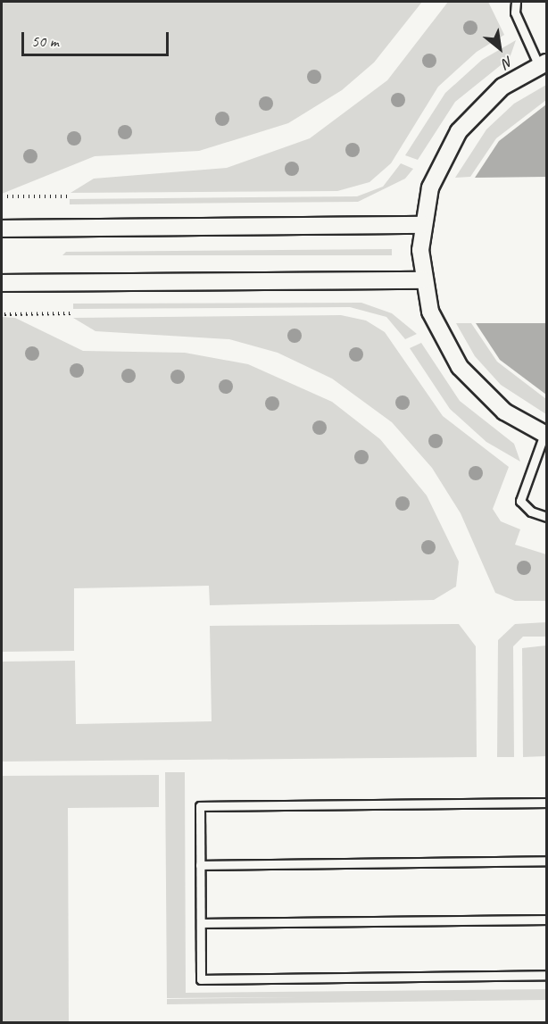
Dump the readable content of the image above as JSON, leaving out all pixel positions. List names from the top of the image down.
{
  "scale_bar": "50 m",
  "north": "bottom right"
}
